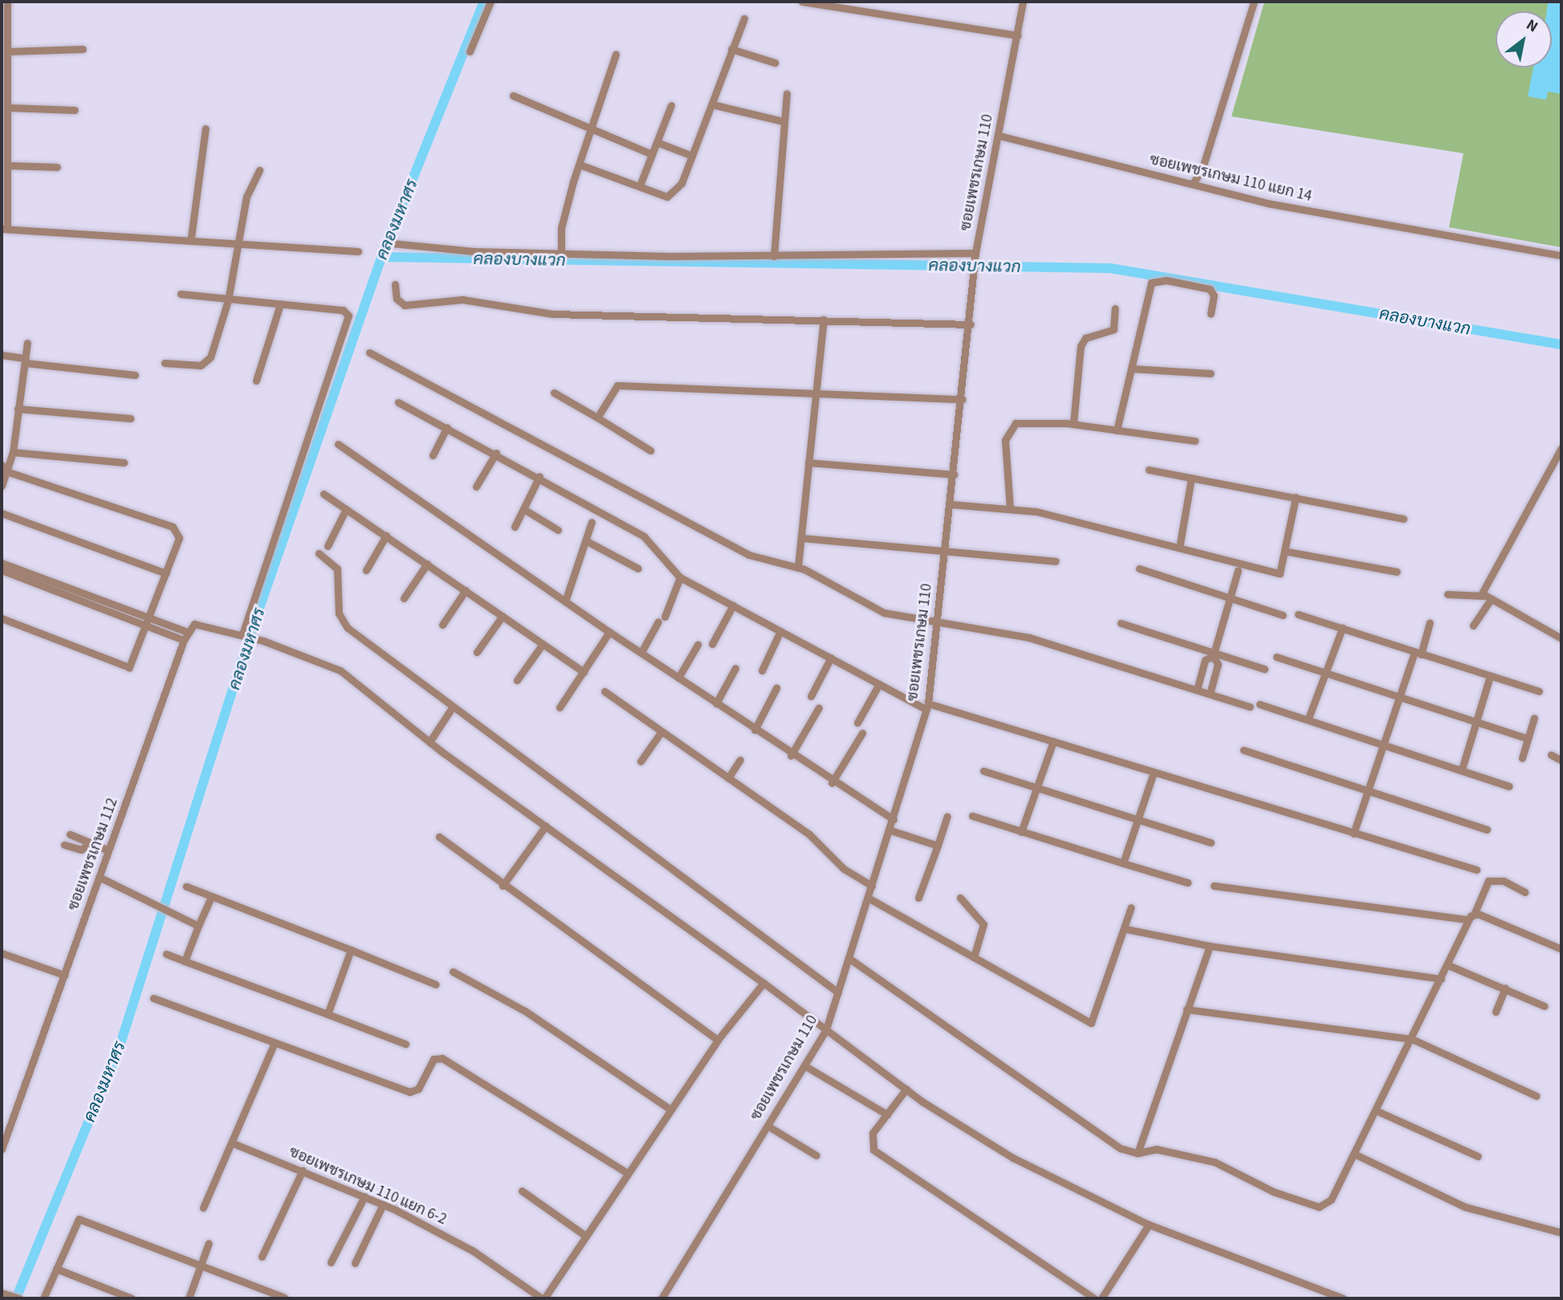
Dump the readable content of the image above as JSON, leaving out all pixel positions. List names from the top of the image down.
{
  "streets": {
    "street": [
      "ซอยเพชรเกษม 110",
      "ซอยเพชรเกษม 110 แยก 14",
      "ซอยเพชรเกษม 112",
      "ซอยเพชรเกษม 110 แยก 6-2"
    ]
  },
  "crossings": [
    ["ซอยเพชรเกษม 110", "ซอยเพชรเกษม 110 แยก 14"]
  ],
  "water": ["คลองมหาศร", "คลองบางแวก"],
  "north": "top right"
}
